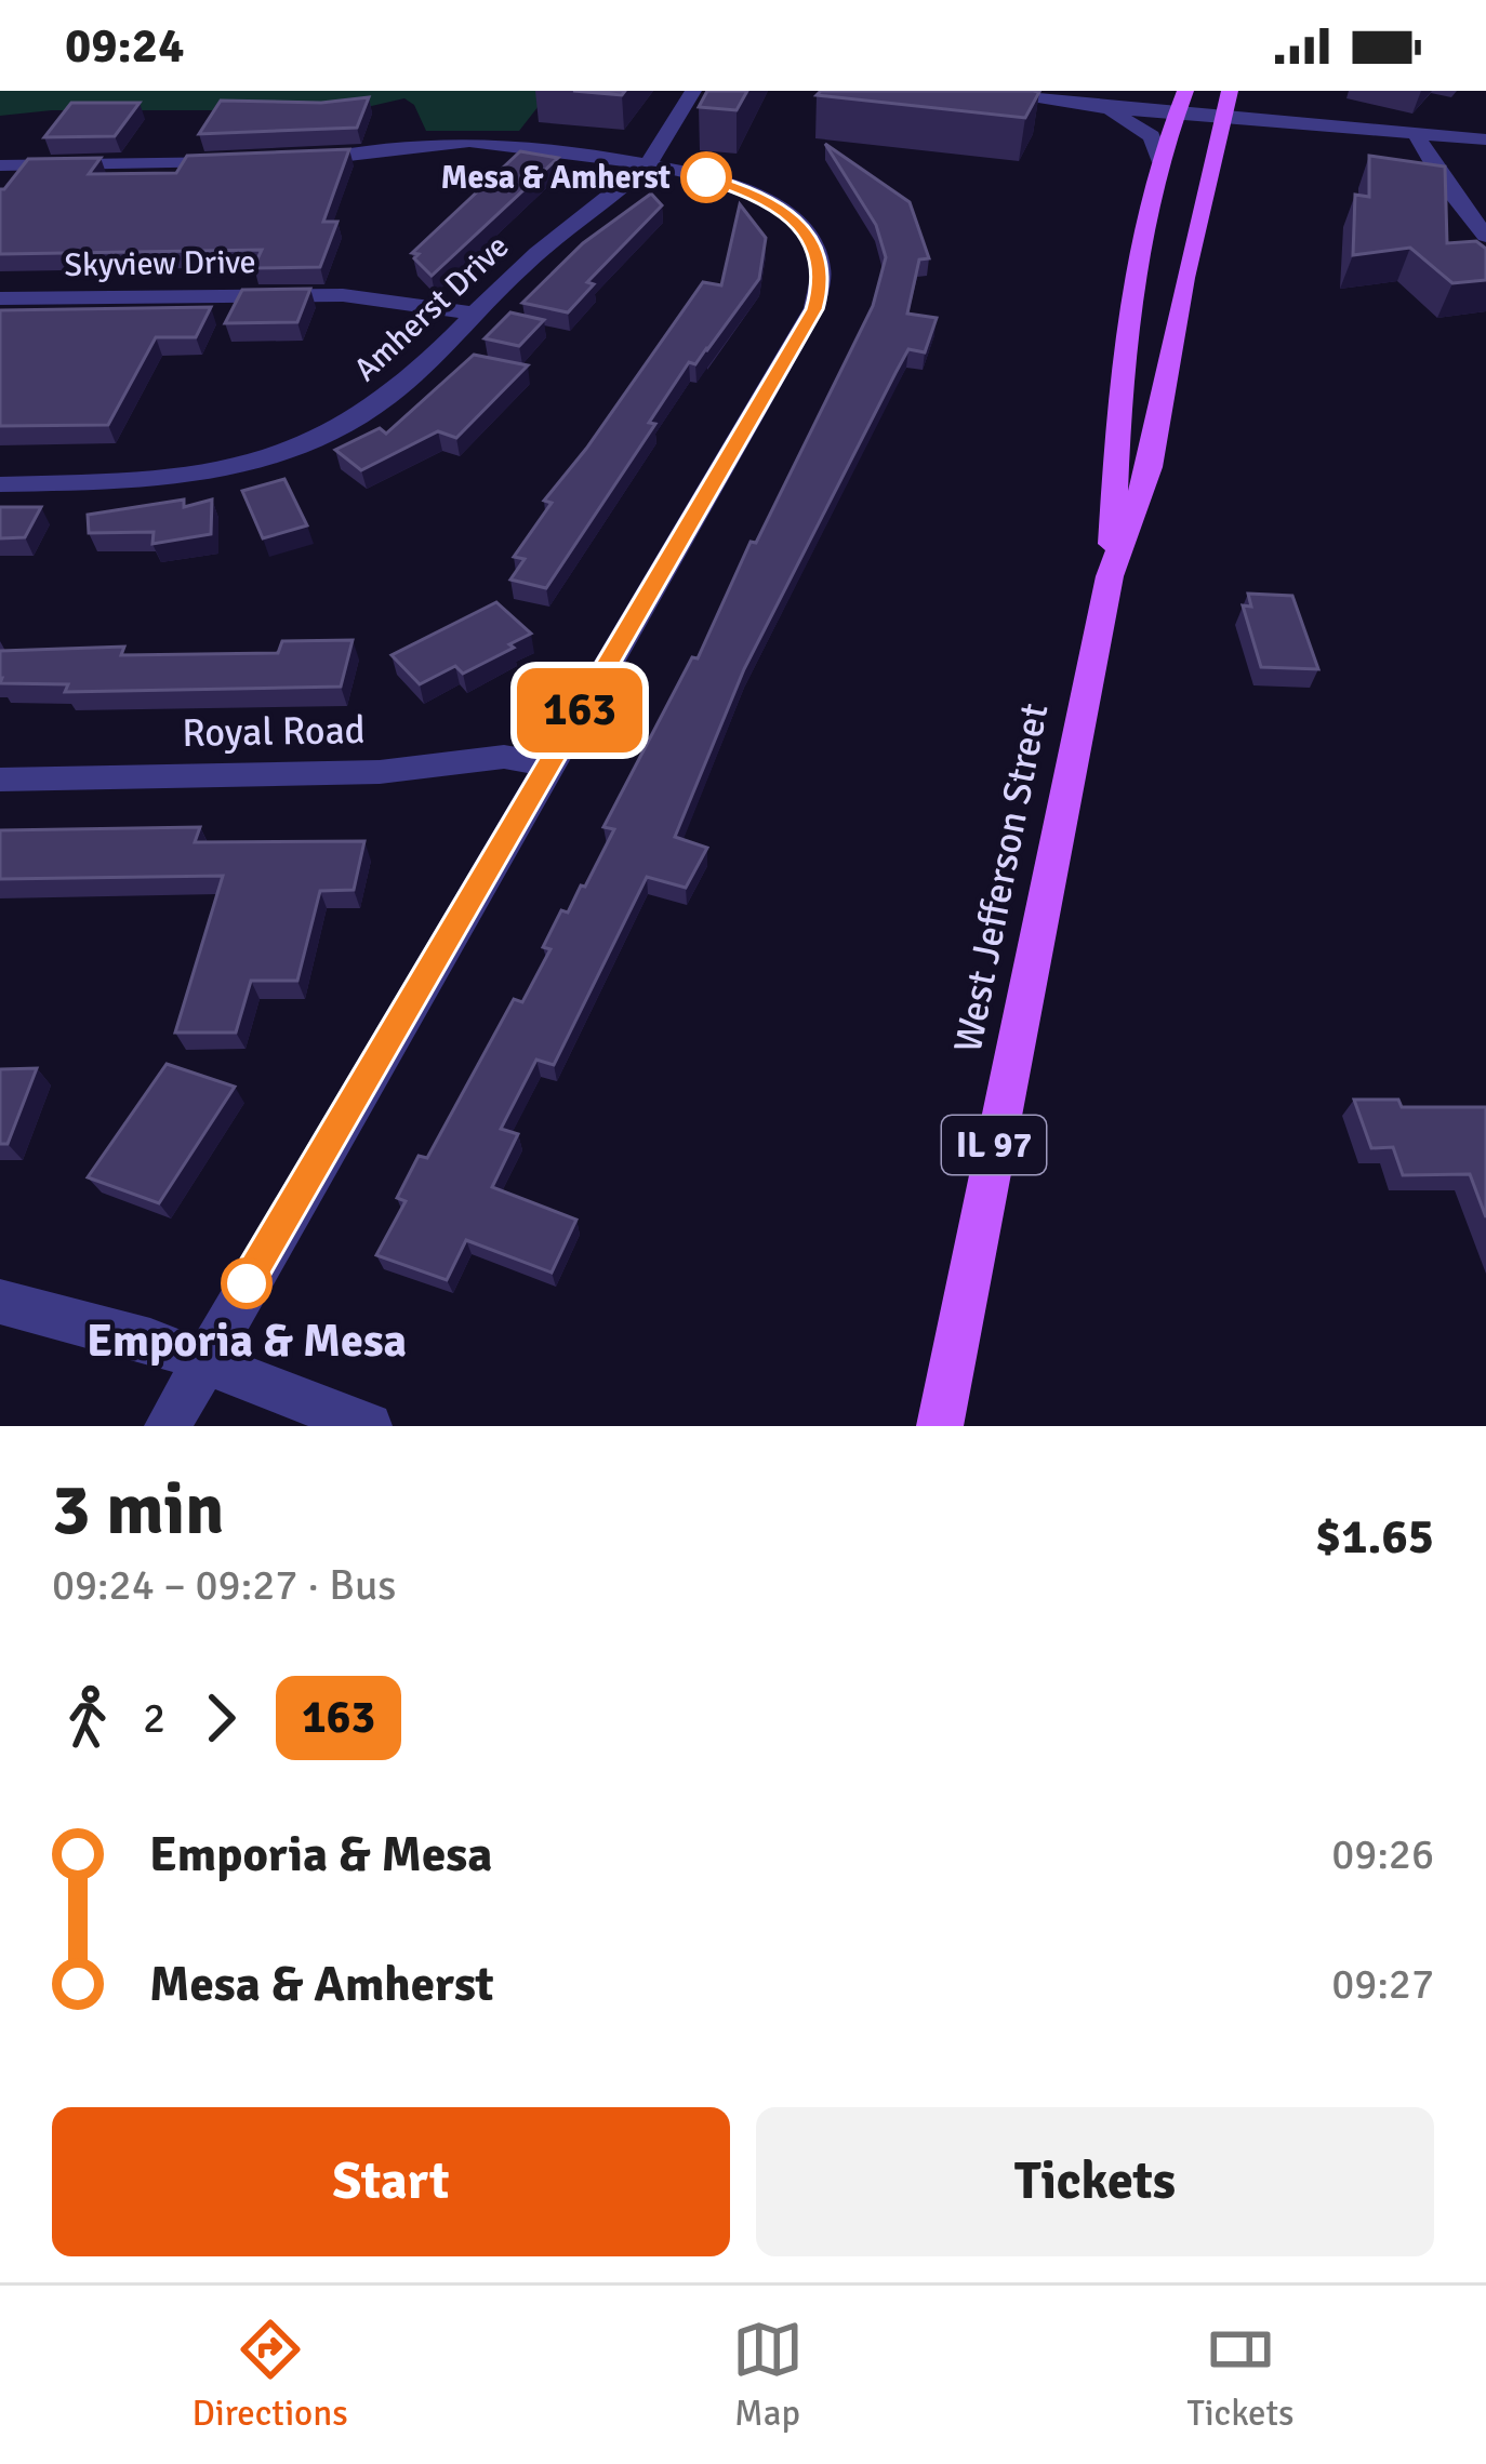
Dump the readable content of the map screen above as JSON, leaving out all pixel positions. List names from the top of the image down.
{
  "streets": {
    "main road": ["West Jefferson Street", "IL 97"],
    "street": ["Skyview Drive", "Amherst Drive", "Royal Road"]
  },
  "crossings": [
    ["Skyview Drive", "Amherst Drive"]
  ],
  "places": ["Mesa & Amherst", "Emporia & Mesa"],
  "lines": ["bus line 163"],
  "page": {
    "status": "09:24",
    "on_map": "163",
    "heading": ["3 min", "09:24 – 09:27 · Bus", "$1.65"],
    "legs": ["2", "163"],
    "list": [
      {
        "name": "Emporia & Mesa",
        "value": "09:26"
      },
      {
        "name": "Mesa & Amherst",
        "value": "09:27"
      }
    ],
    "buttons": ["Start", "Tickets"],
    "tabs": ["Directions", "Map", "Tickets"]
  }
}
